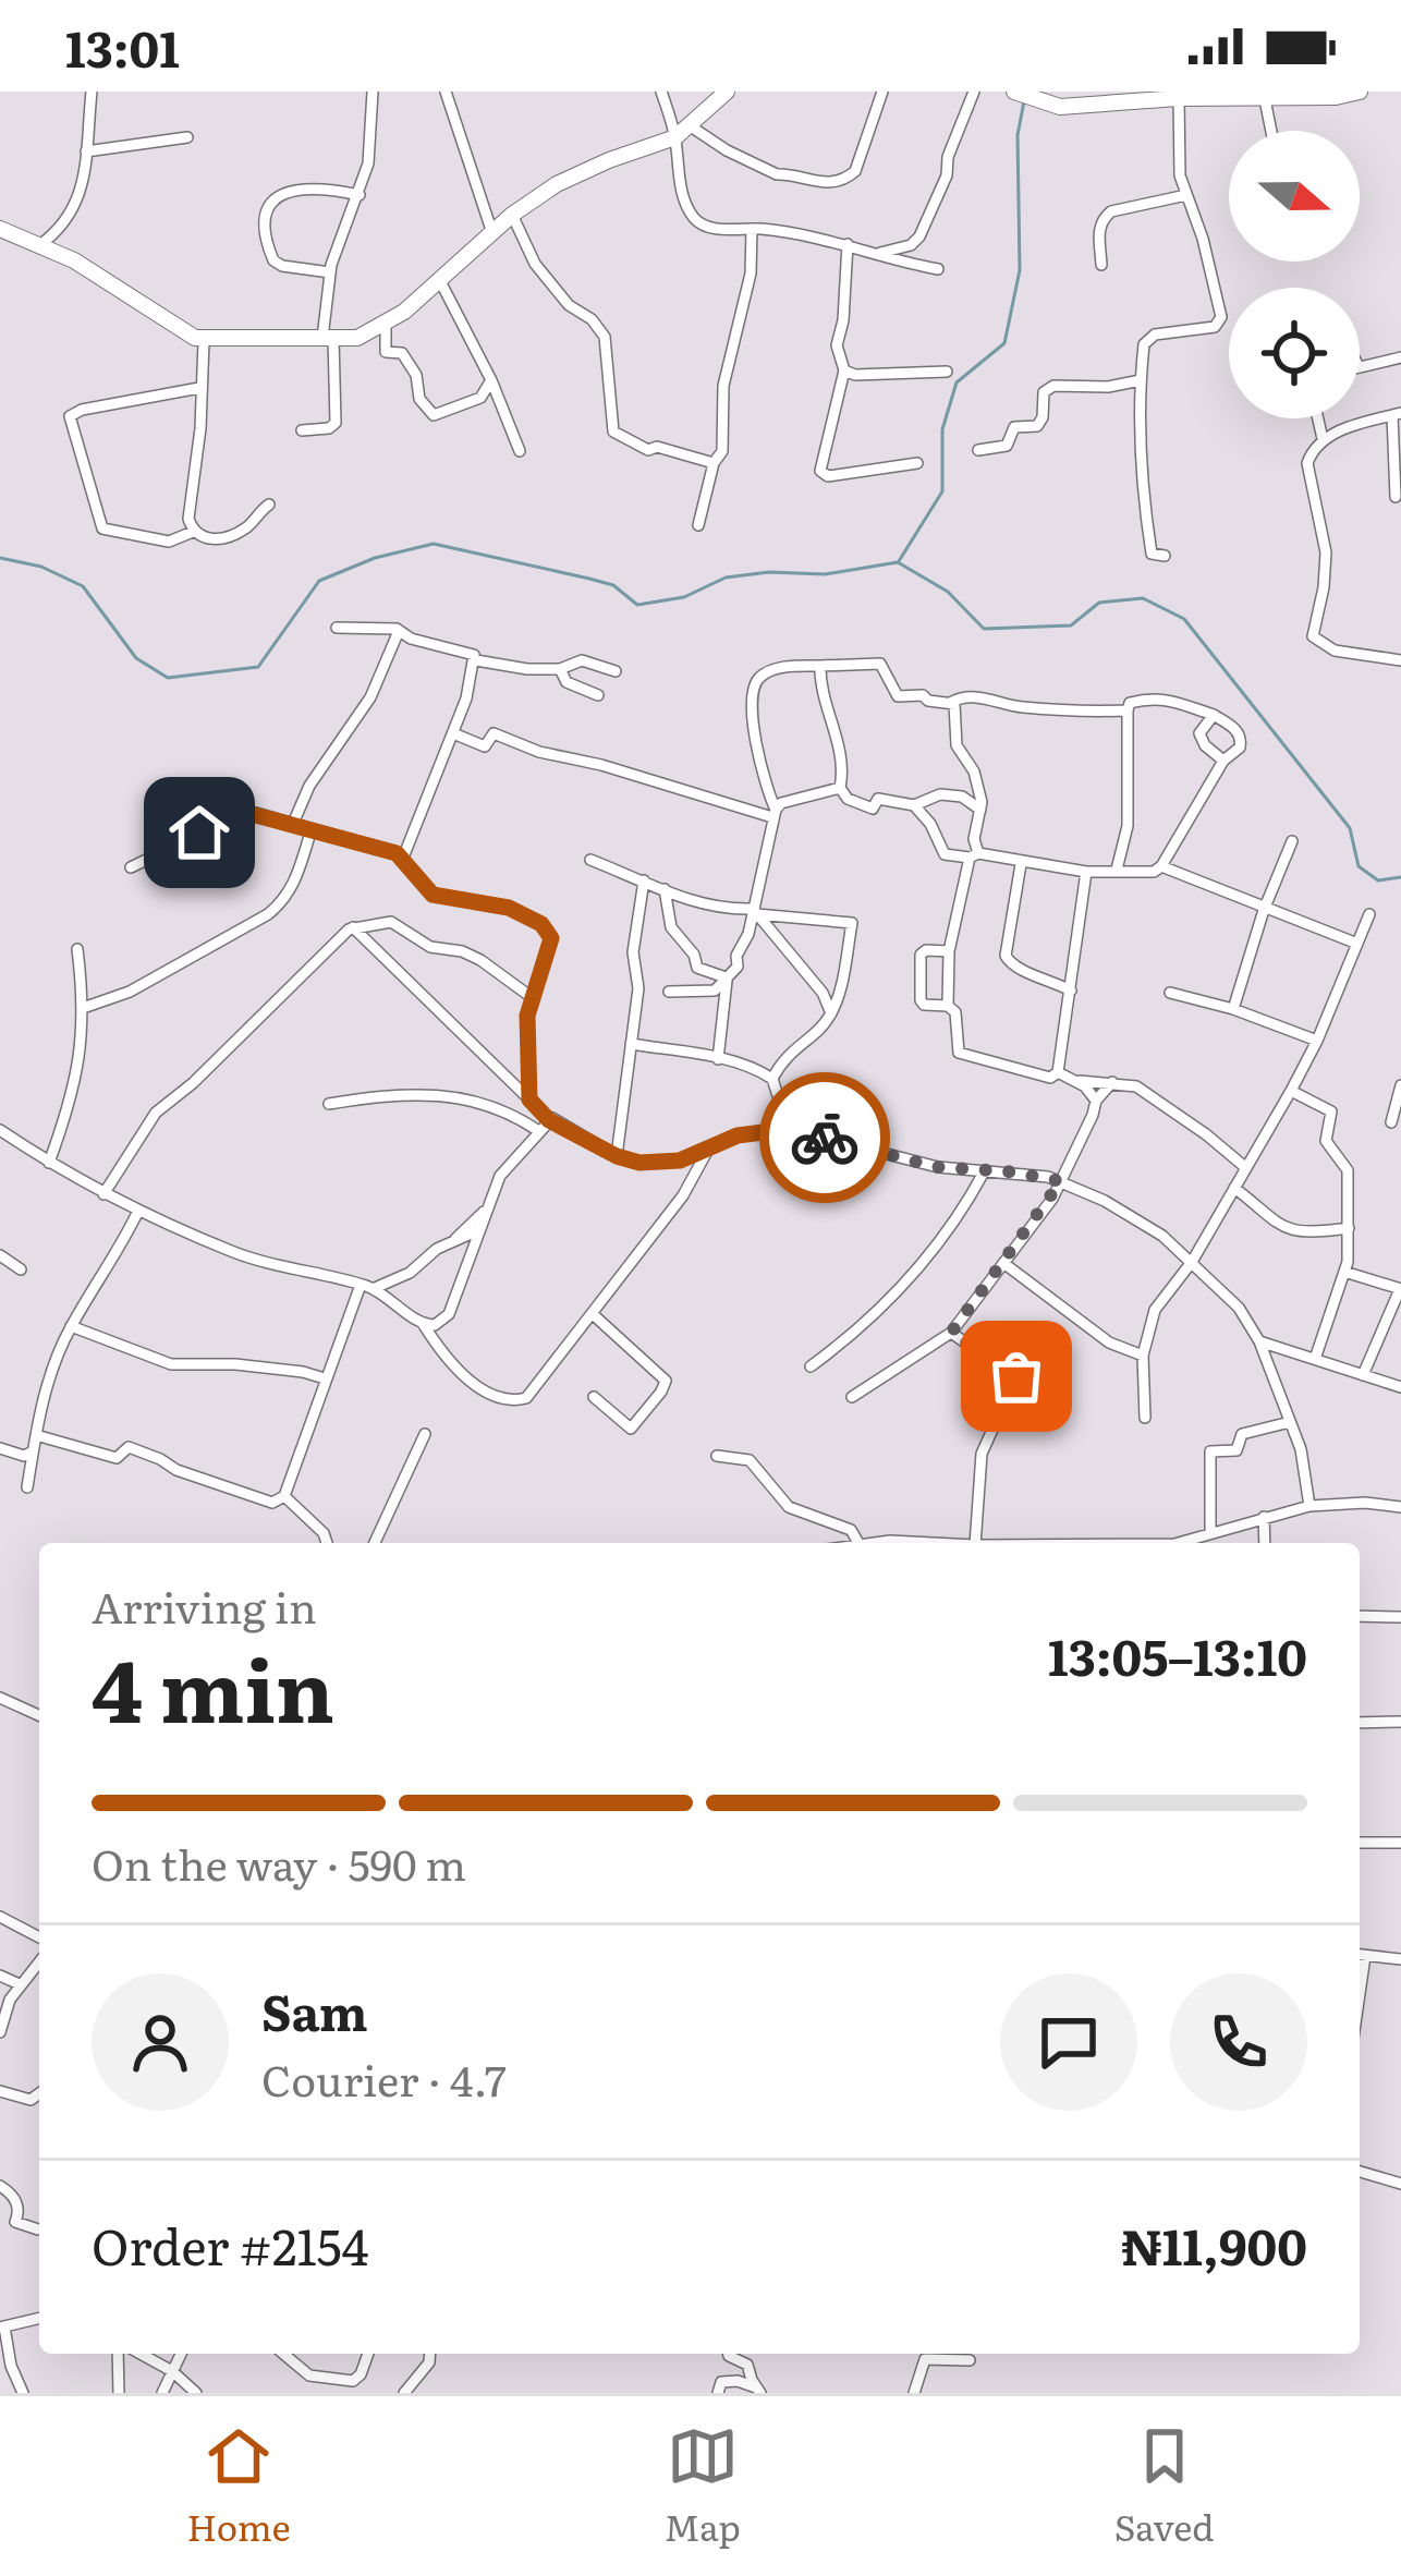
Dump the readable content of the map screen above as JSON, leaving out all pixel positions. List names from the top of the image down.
{
  "north": "right",
  "page": {
    "status": "13:01",
    "heading": ["4 min", "Arriving in", "13:05–13:10"],
    "panel": [
      "Sam",
      "Courier · 4.7",
      "Order #2154",
      "₦11,900"
    ],
    "bar": "On the way · 590 m",
    "tabs": ["Home", "Map", "Saved"]
  }
}
